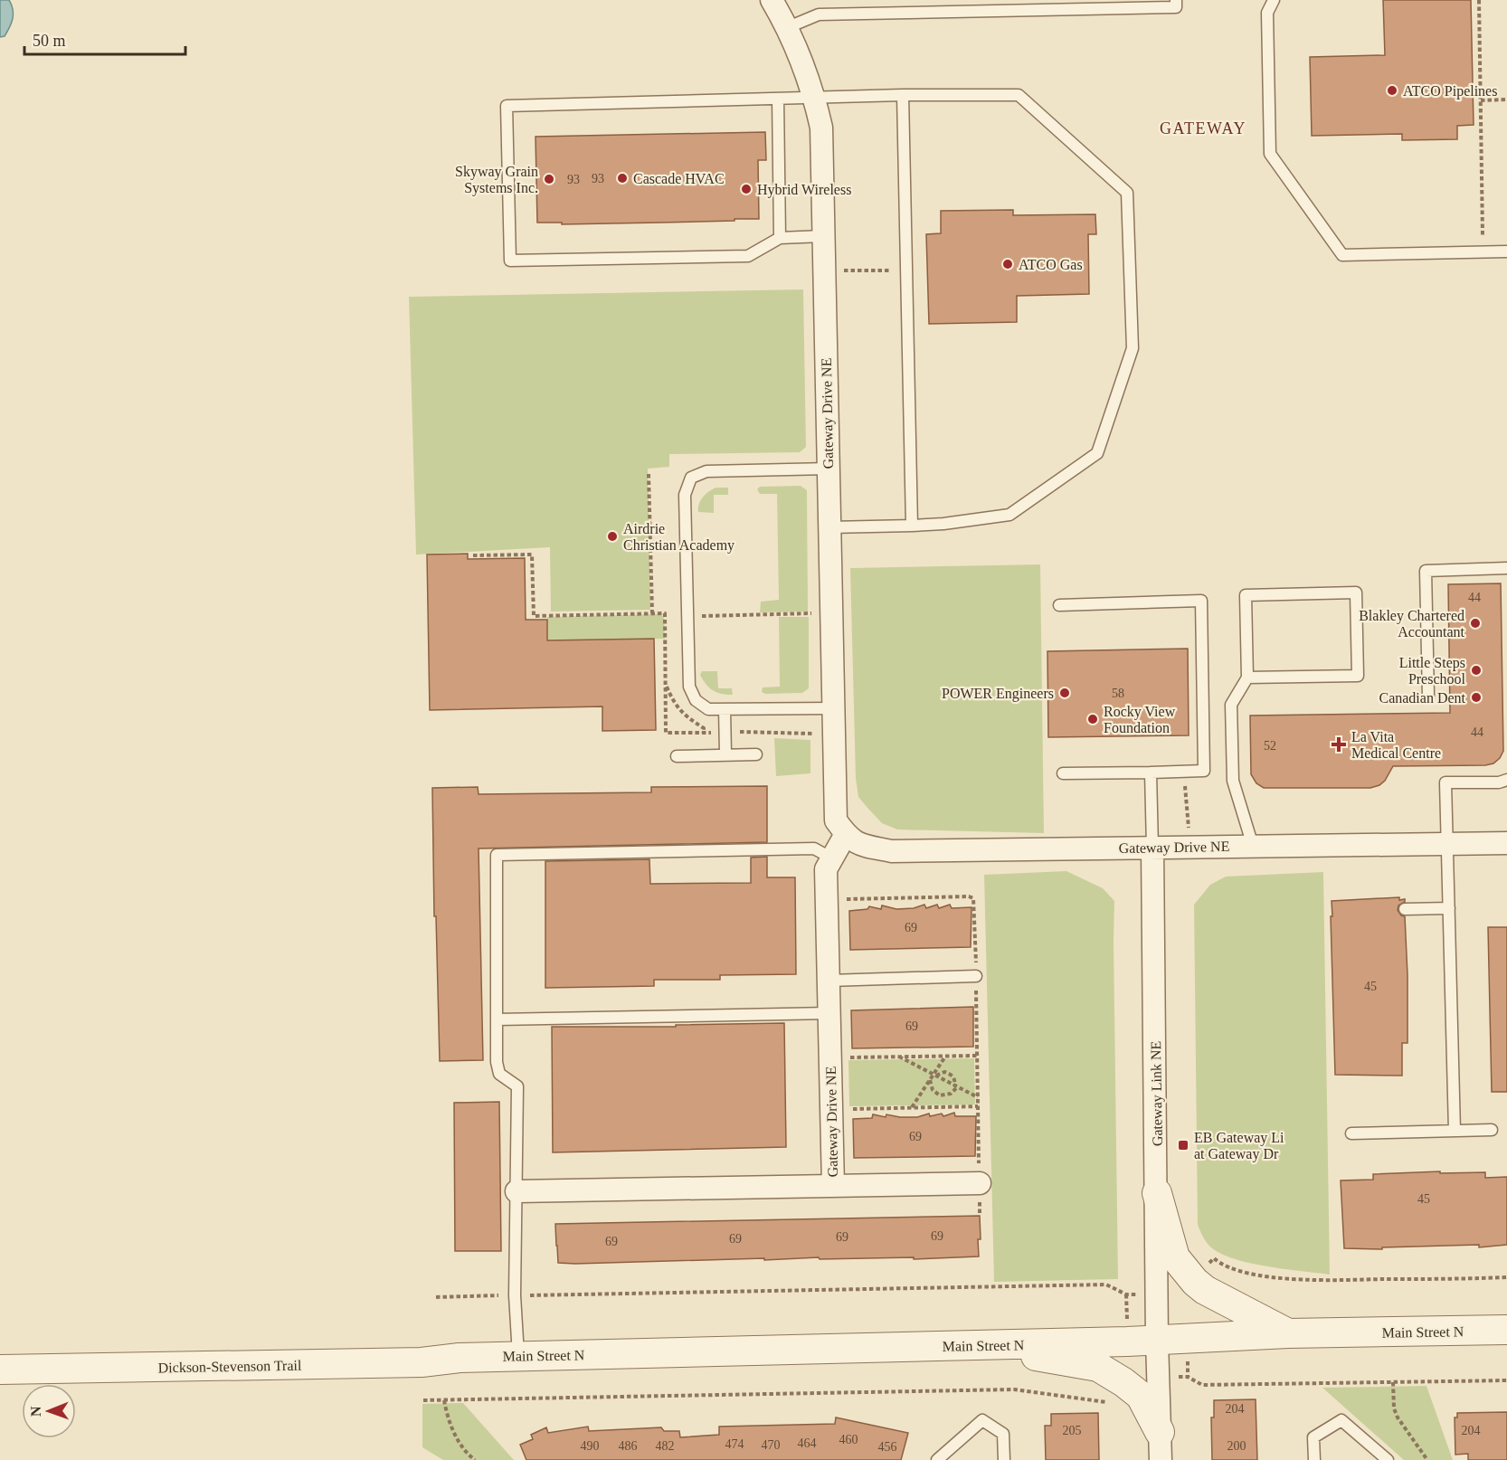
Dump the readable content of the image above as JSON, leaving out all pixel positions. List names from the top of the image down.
{
  "streets": {
    "street": [
      "Gateway Drive NE",
      "Gateway Link NE",
      "Main Street N",
      "Dickson-Stevenson Trail"
    ]
  },
  "crossings": [
    ["Gateway Drive NE", "Gateway Link NE"],
    ["Gateway Link NE", "Main Street N"],
    ["Main Street N", "Dickson-Stevenson Trail"]
  ],
  "districts": ["GATEWAY"],
  "places": {
    "other": [
      "ATCO Pipelines",
      "Cascade HVAC",
      "Skyway Grain Systems Inc.",
      "Hybrid Wireless",
      "ATCO Gas",
      "Airdrie Christian Academy",
      "Blakley Chartered Accountant",
      "Little Steps Preschool",
      "POWER Engineers",
      "Canadian Dent",
      "Rocky View Foundation"
    ],
    "health": ["La Vita Medical Centre"],
    "transit": ["EB Gateway Li at Gateway Dr"]
  },
  "house_numbers": [
    "93",
    "93",
    "44",
    "58",
    "44",
    "52",
    "69",
    "45",
    "69",
    "69",
    "45",
    "69",
    "69",
    "69",
    "69",
    "204",
    "205",
    "204",
    "460",
    "464",
    "474",
    "470",
    "490",
    "486",
    "482",
    "200",
    "456"
  ],
  "scale_bar": "50 m",
  "north": "left"
}
